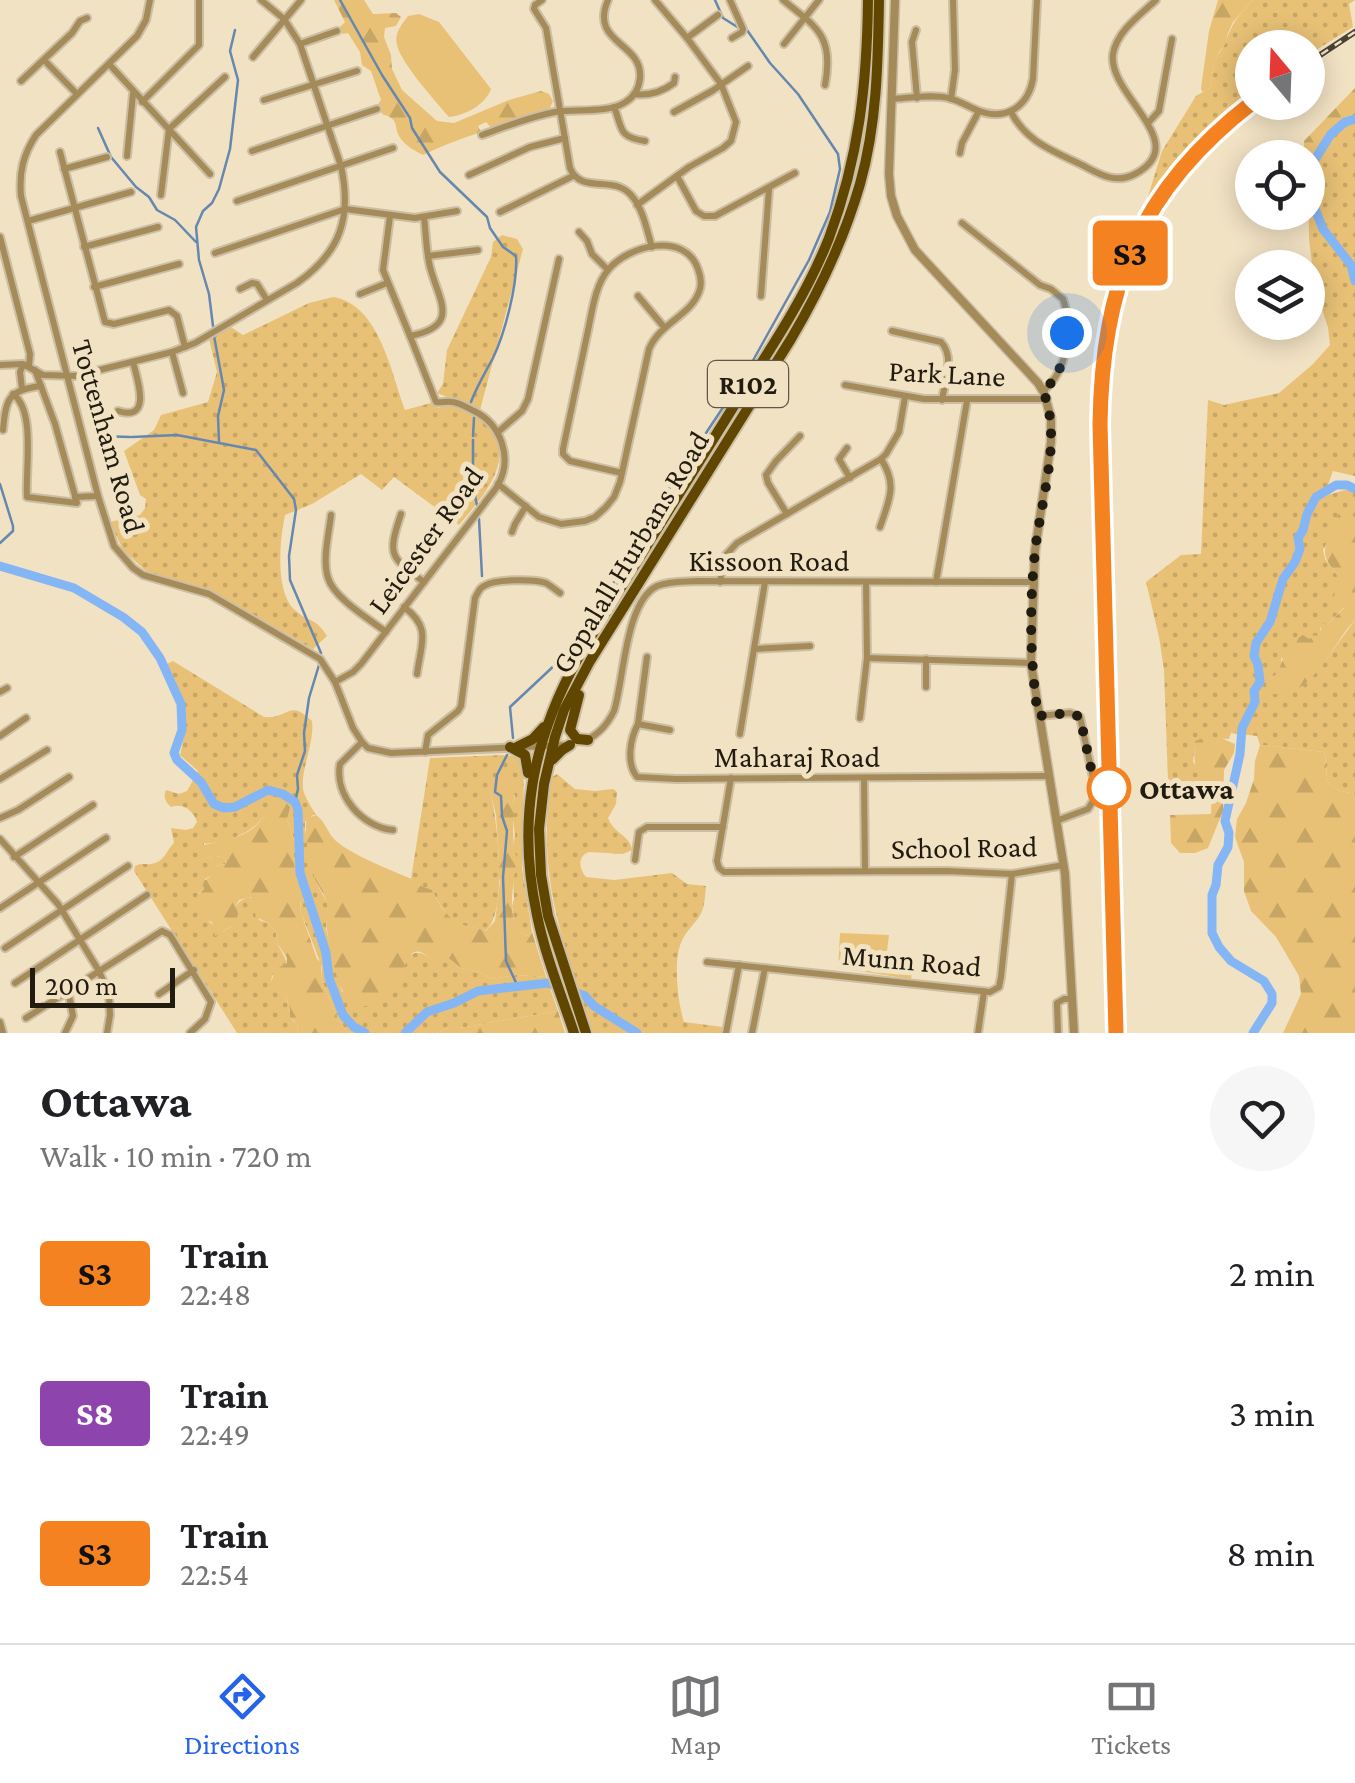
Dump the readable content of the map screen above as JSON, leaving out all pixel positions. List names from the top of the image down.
{
  "streets": {
    "main road": ["R102", "Gopalall Hurbans Road"],
    "street": [
      "Park Lane",
      "Tottenham Road",
      "Leicester Road",
      "Kissoon Road",
      "Maharaj Road",
      "School Road",
      "Munn Road"
    ]
  },
  "crossings": [
    ["Tottenham Road", "Leicester Road"],
    ["Maharaj Road", "School Road"],
    ["School Road", "Munn Road"]
  ],
  "places": ["Ottawa"],
  "scale_bar": "200 m",
  "north": "top",
  "page": {
    "on_map": "S3",
    "scale": "200 m",
    "heading": ["Ottawa", "Walk · 10 min · 720 m"],
    "list": [
      {
        "mark": "S3",
        "name": "Train",
        "note": "22:48",
        "value": "2 min"
      },
      {
        "mark": "S8",
        "name": "Train",
        "note": "22:49",
        "value": "3 min"
      },
      {
        "mark": "S3",
        "name": "Train",
        "note": "22:54",
        "value": "8 min"
      }
    ],
    "tabs": ["Directions", "Map", "Tickets"]
  }
}
